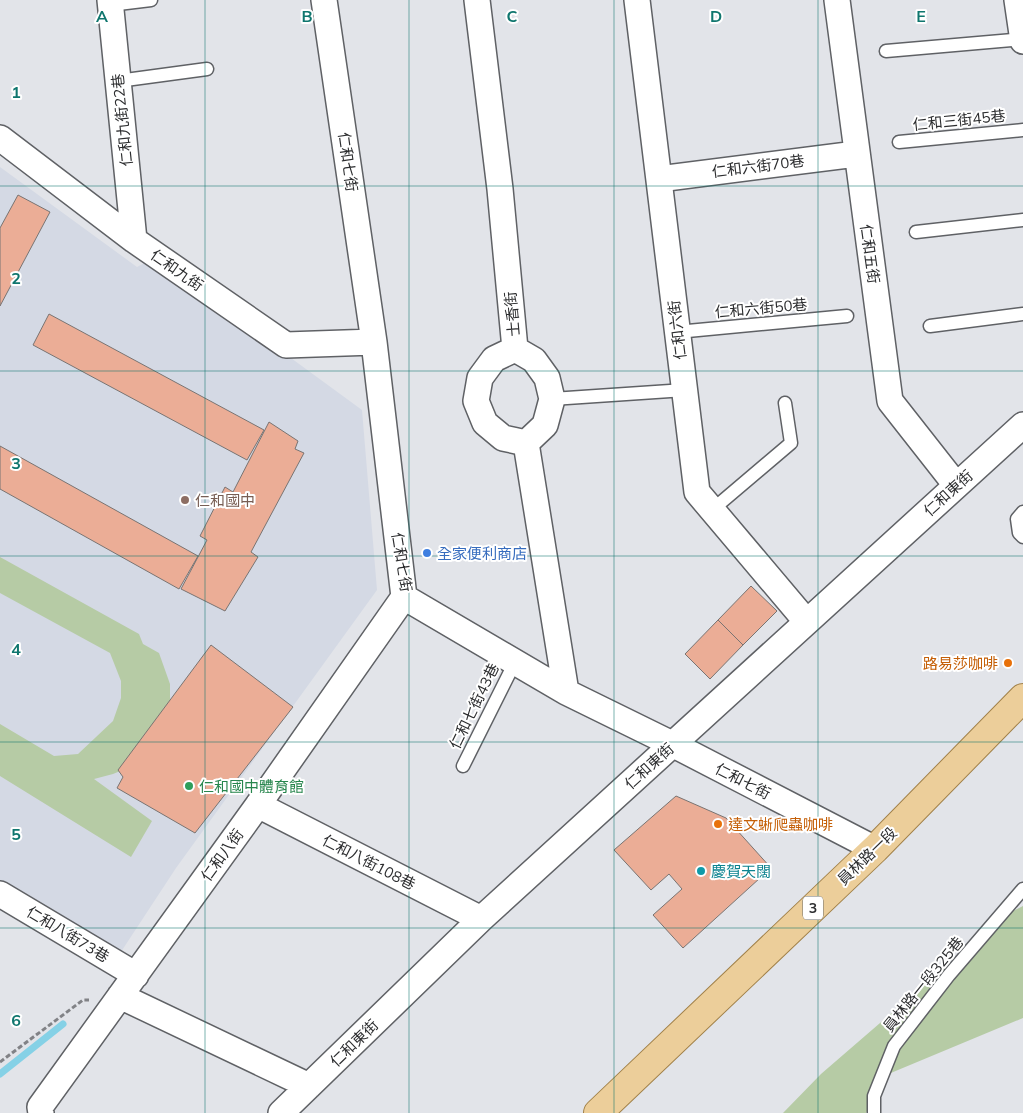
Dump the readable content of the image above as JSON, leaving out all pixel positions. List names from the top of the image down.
{
  "streets": {
    "main road": ["員林路一段", "3"],
    "street": [
      "仁和九街22巷",
      "仁和七街",
      "仁和六街70巷",
      "仁和五街",
      "仁和九街",
      "士香街",
      "仁和六街",
      "仁和東街",
      "仁和八街",
      "仁和八街108巷",
      "仁和八街73巷"
    ],
    "lane": [
      "仁和三街45巷",
      "仁和六街50巷",
      "仁和七街43巷",
      "員林路一段325巷"
    ]
  },
  "crossings": [
    ["仁和九街22巷", "仁和九街"],
    ["仁和七街", "仁和九街"],
    ["仁和七街", "仁和東街"],
    ["仁和七街", "仁和七街43巷"],
    ["仁和七街", "仁和八街"],
    ["仁和七街", "員林路一段"],
    ["仁和六街70巷", "仁和五街"],
    ["仁和六街70巷", "仁和六街"],
    ["仁和五街", "仁和東街"],
    ["仁和六街50巷", "仁和六街"],
    ["仁和六街", "仁和東街"],
    ["仁和東街", "仁和八街108巷"],
    ["仁和八街", "仁和八街108巷"],
    ["仁和八街", "仁和八街73巷"]
  ],
  "places": [
    "仁和國中",
    "全家便利商店",
    "路易莎咖啡",
    "仁和國中體育館",
    "達文蜥爬蟲咖啡",
    "慶賀天闊"
  ],
  "grid": {
    "columns": [
      "A",
      "B",
      "C",
      "D",
      "E"
    ],
    "rows": [
      "1",
      "2",
      "3",
      "4",
      "5",
      "6"
    ]
  }
}
